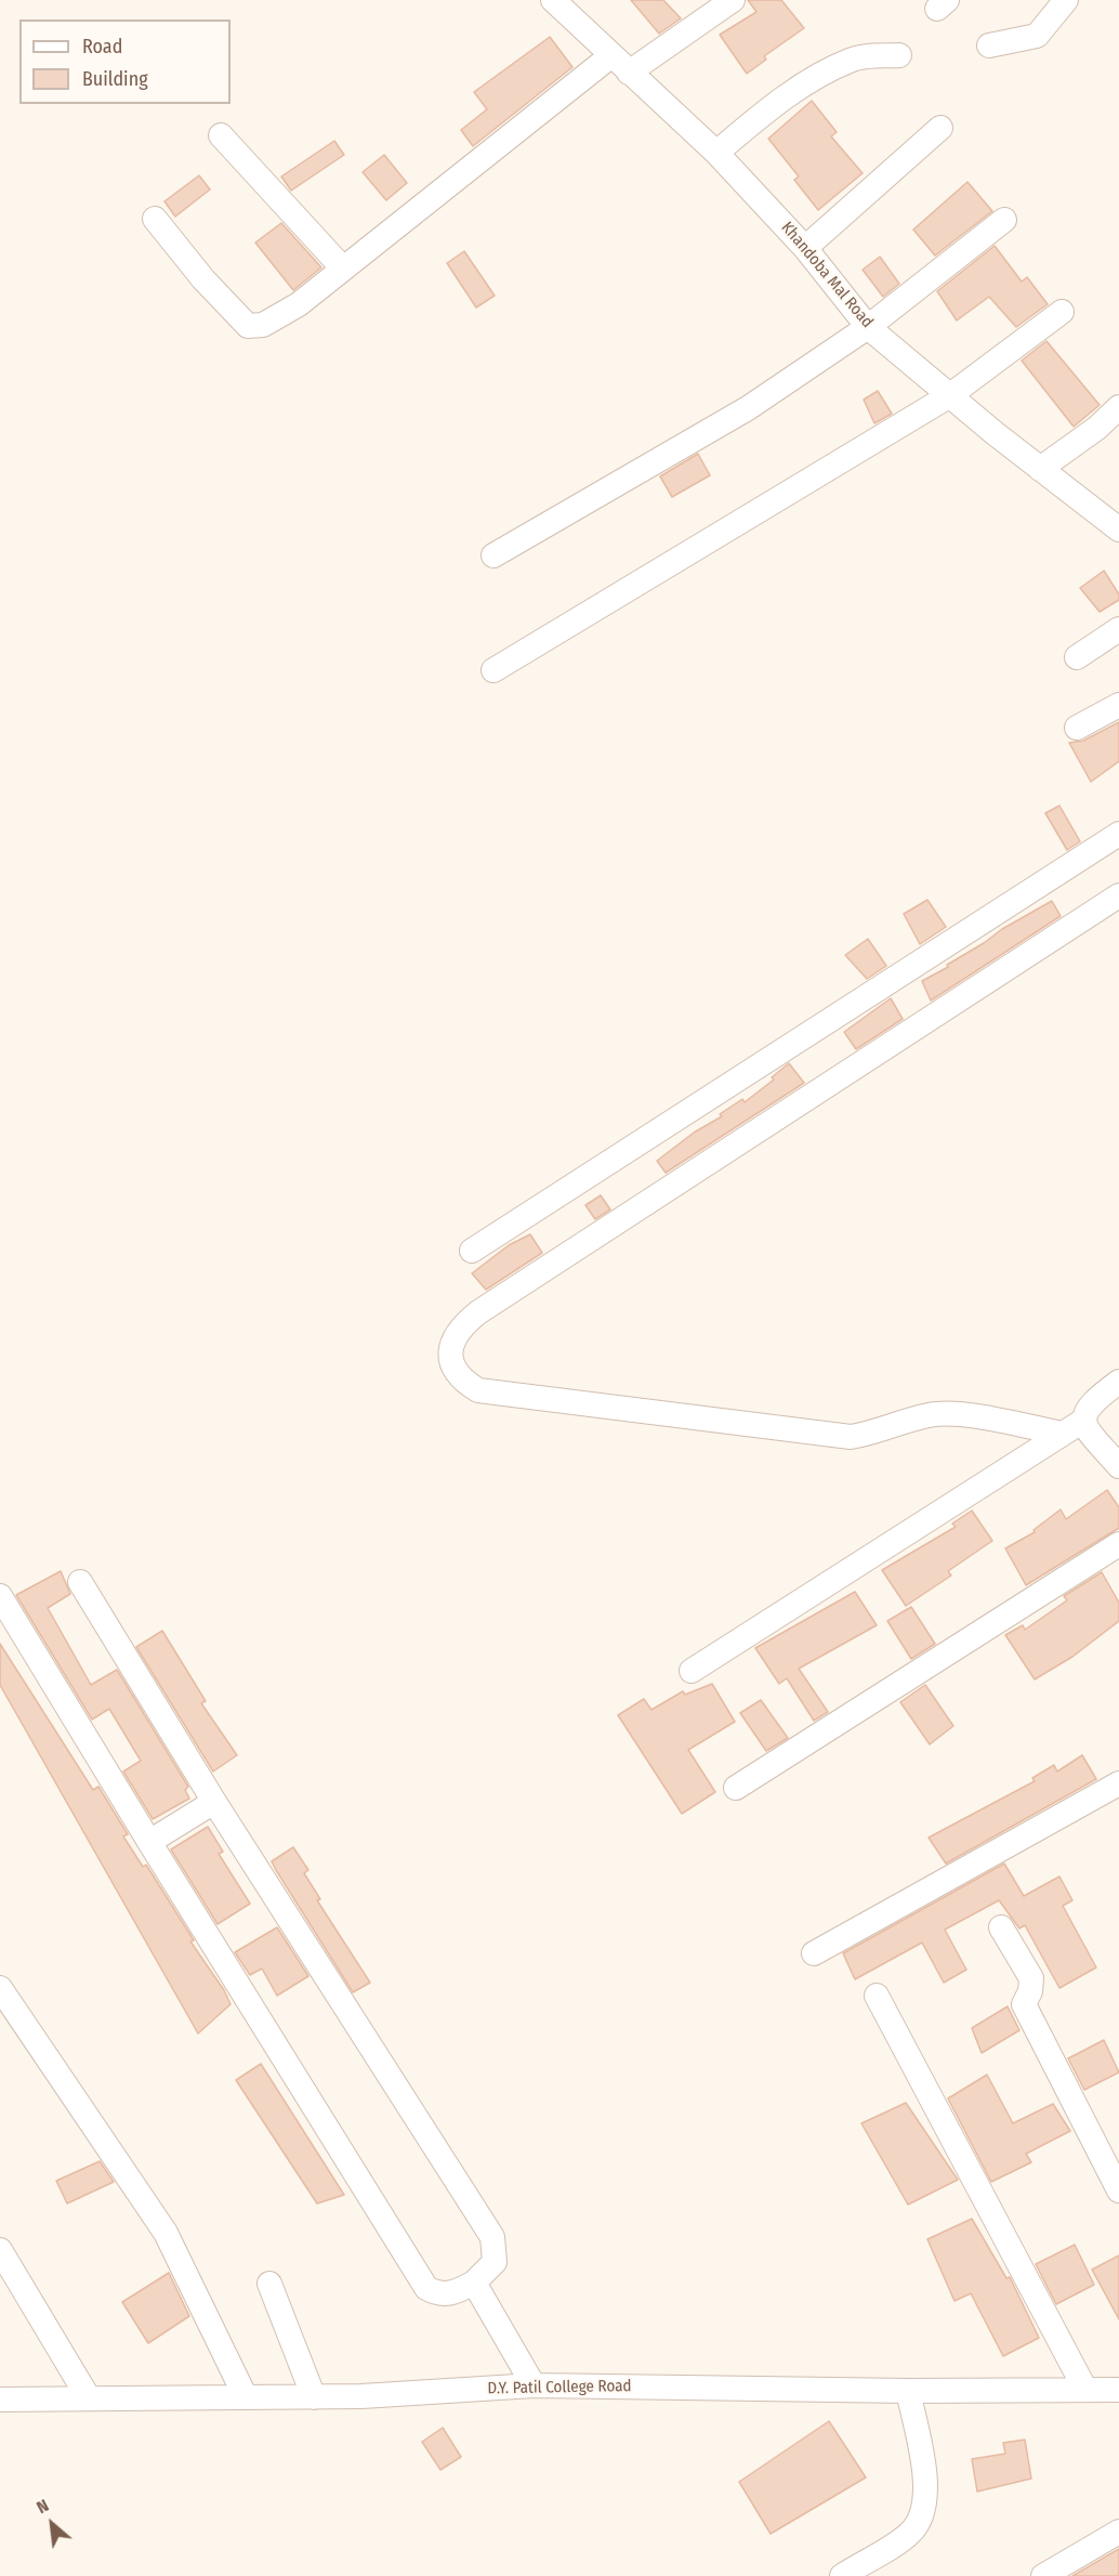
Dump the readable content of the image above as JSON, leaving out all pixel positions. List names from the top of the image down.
{
  "streets": {
    "street": ["Khandoba Mal Road", "D.Y. Patil College Road"]
  },
  "legend": ["Road", "Building"],
  "north": "top left"
}
